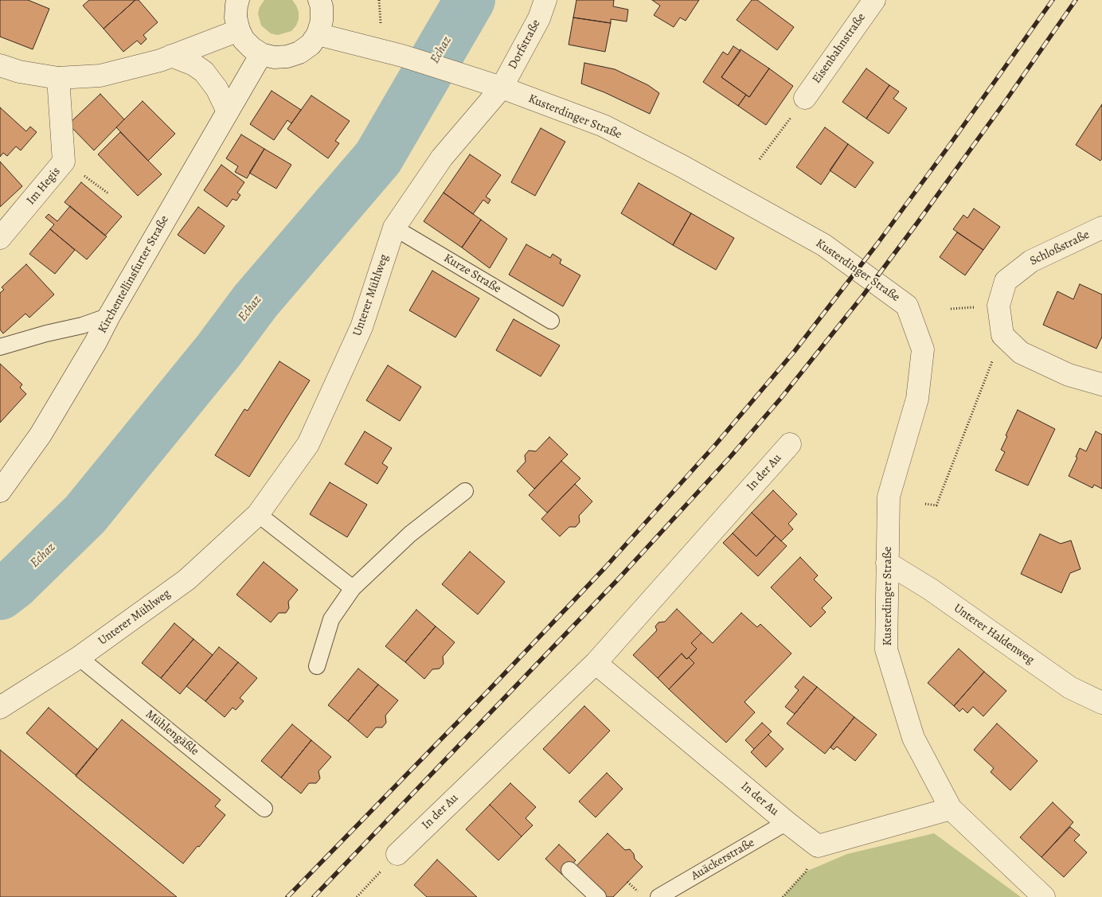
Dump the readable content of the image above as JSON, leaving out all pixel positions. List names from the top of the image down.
{
  "streets": {
    "street": [
      "Dorfstraße",
      "Eisenbahnstraße",
      "Kusterdinger Straße",
      "Im Hegis",
      "Schloßstraße",
      "Kirchentellinsfurter Straße",
      "Unterer Mühlweg",
      "In der Au",
      "Unterer Haldenweg"
    ],
    "lane": ["Kurze Straße", "Mühlengäßle", "Auäckerstraße"]
  },
  "crossings": [
    ["Dorfstraße", "Kusterdinger Straße"],
    ["Dorfstraße", "Unterer Mühlweg"],
    ["Kusterdinger Straße", "Unterer Mühlweg"],
    ["Kusterdinger Straße", "Unterer Haldenweg"],
    ["Kurze Straße", "Unterer Mühlweg"],
    ["Unterer Mühlweg", "Mühlengäßle"],
    ["In der Au", "Auäckerstraße"]
  ],
  "water": ["Echaz"]
}
